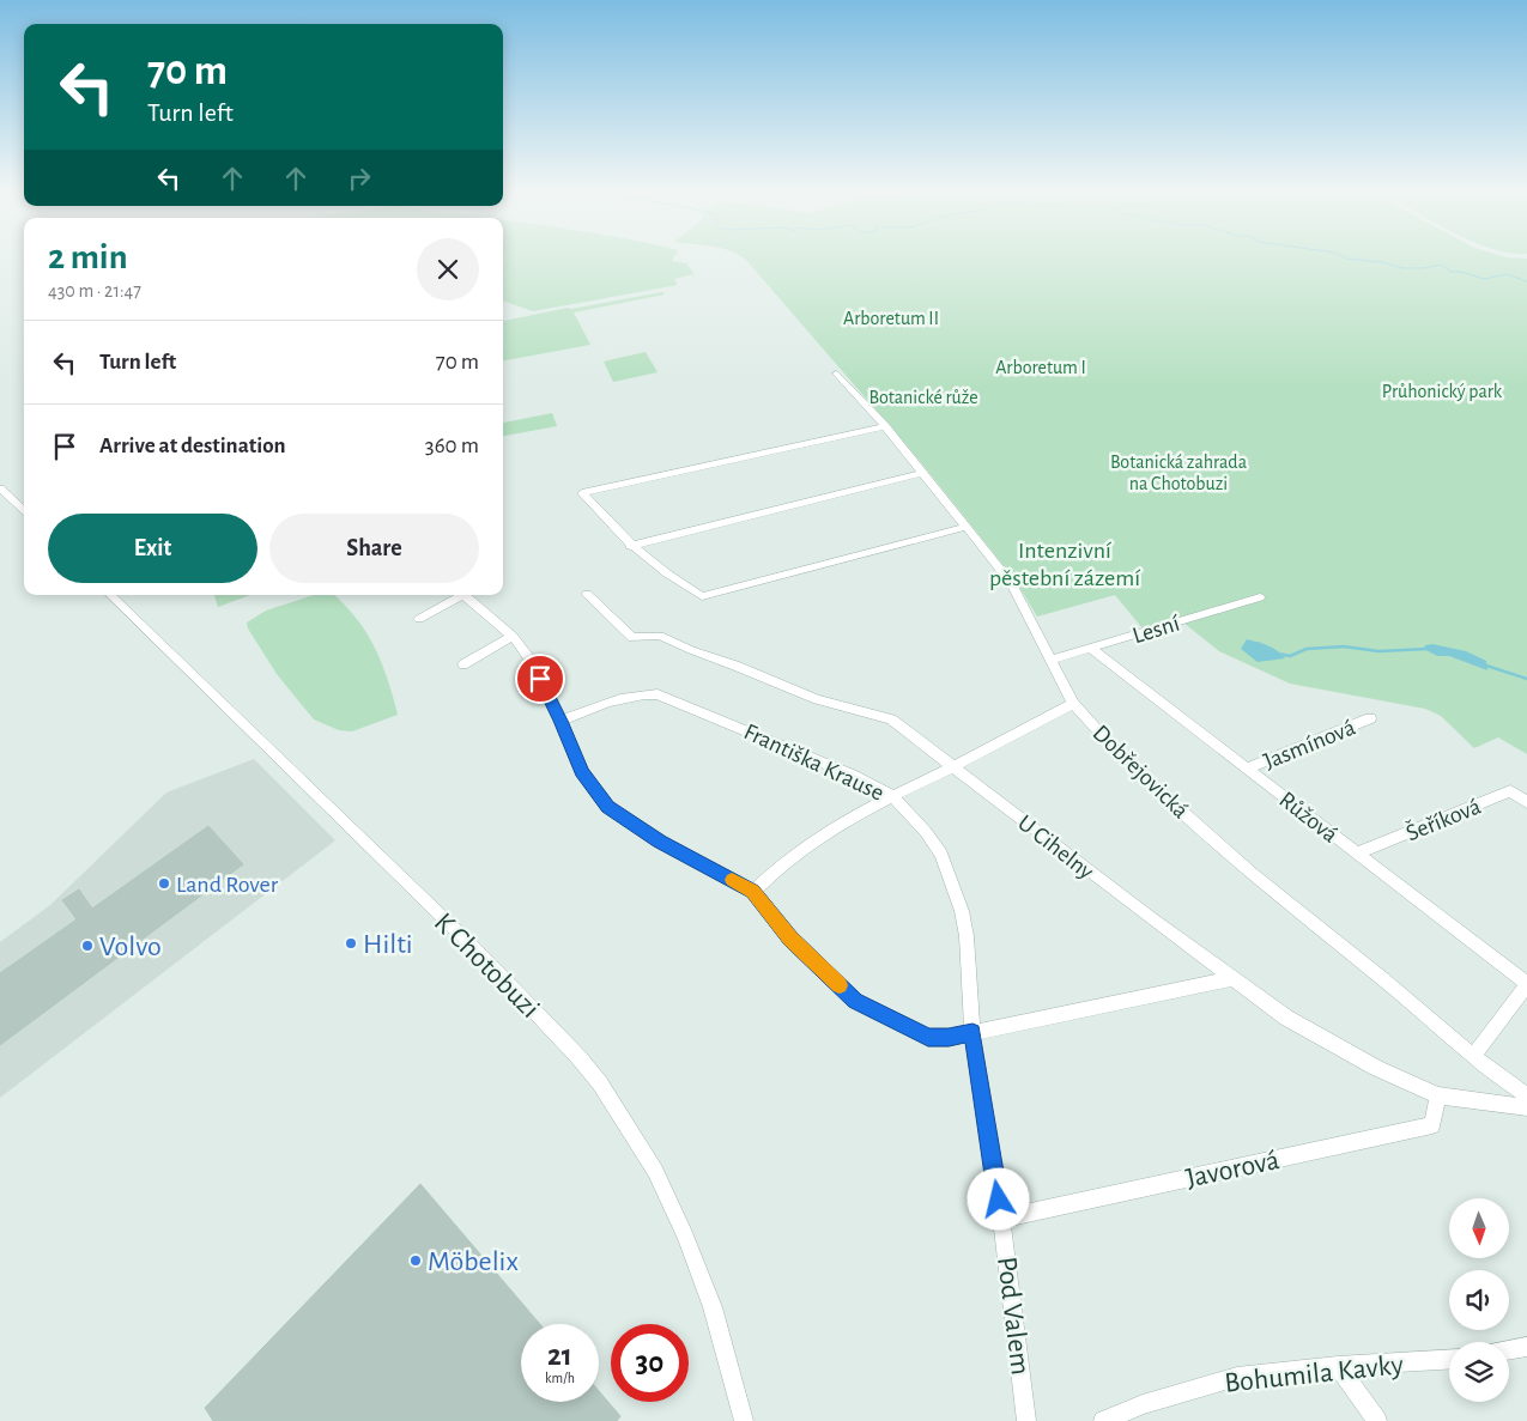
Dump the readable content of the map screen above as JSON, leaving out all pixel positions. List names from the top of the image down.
{
  "streets": {
    "street": [
      "Lesní",
      "Jasmínová",
      "Františka Krause",
      "Dobřejovická",
      "Růžová",
      "Šeříková",
      "U Cihelny",
      "K Chotobuzi",
      "Javorová",
      "Pod Valem",
      "Bohumila Kavky"
    ]
  },
  "crossings": [
    ["Lesní", "Dobřejovická"],
    ["Lesní", "Růžová"],
    ["Jasmínová", "Růžová"],
    ["Františka Krause", "Pod Valem"],
    ["Růžová", "Šeříková"],
    ["U Cihelny", "Javorová"],
    ["Javorová", "Pod Valem"]
  ],
  "parks": [
    "Arboretum II",
    "Arboretum I",
    "Průhonický park",
    "Botanické růže",
    "Botanická zahrada na Chotobuzi",
    "Intenzivní pěstební zázemí"
  ],
  "places": [
    "Land Rover",
    "Hilti",
    "Volvo",
    "Möbelix"
  ],
  "north": "bottom",
  "page": {
    "turn": ["70 m", "Turn left"],
    "heading": ["2 min", "430 m · 21:47"],
    "list": [
      {
        "name": "Turn left",
        "value": "70 m"
      },
      {
        "name": "Arrive at destination",
        "value": "360 m"
      }
    ],
    "buttons": ["Exit", "Share"],
    "speed": "21 km/h",
    "limit": "30"
  }
}
